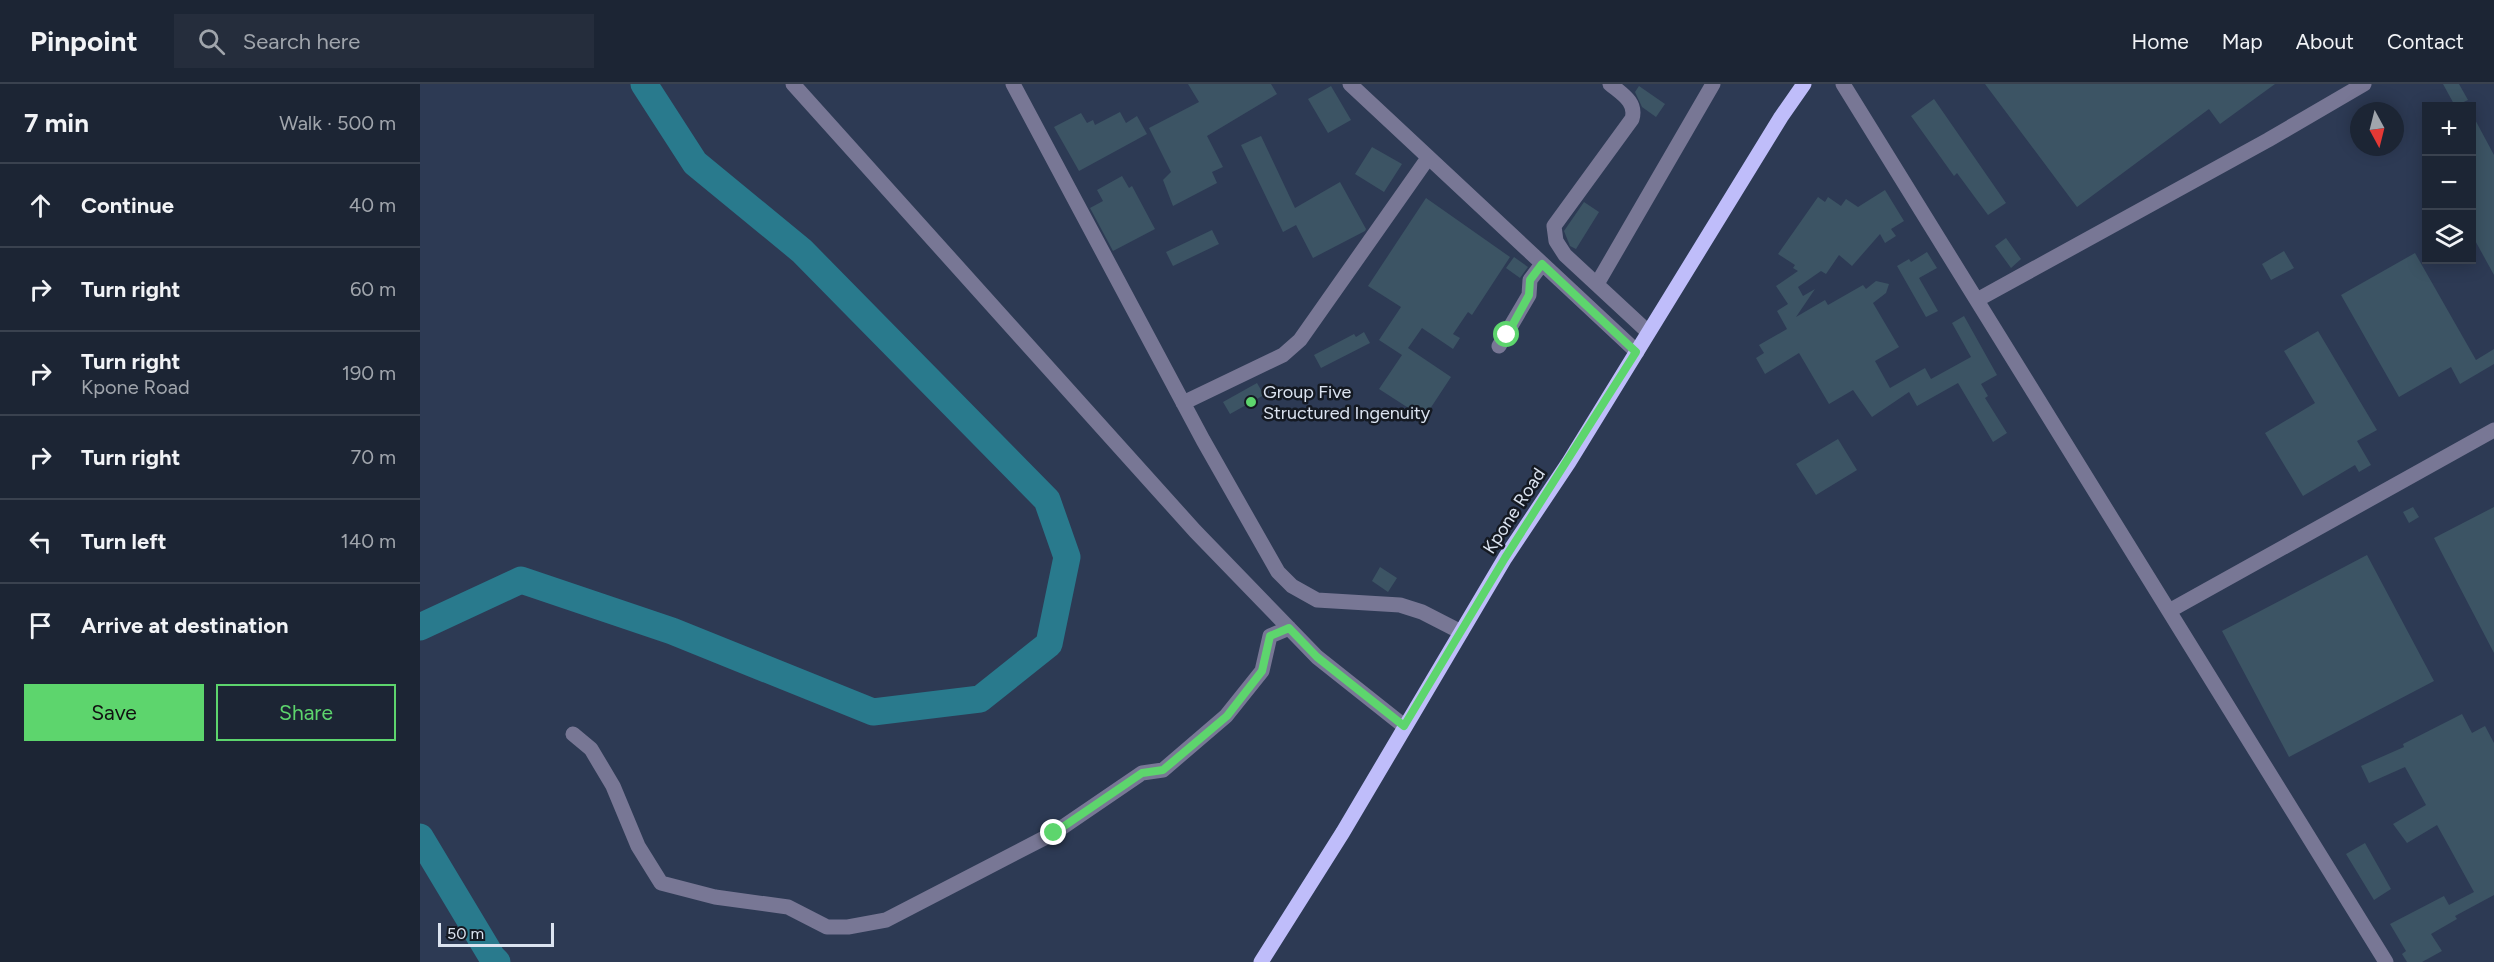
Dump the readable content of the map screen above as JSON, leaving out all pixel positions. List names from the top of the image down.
{
  "streets": {
    "main road": ["Kpone Road"]
  },
  "places": ["Group Five Structured Ingenuity"],
  "scale_bar": "50 m",
  "north": "bottom",
  "page": {
    "header": "Pinpoint",
    "search": "Search here",
    "nav": [
      "Home",
      "Map",
      "About",
      "Contact"
    ],
    "heading": ["7 min", "Walk · 500 m"],
    "map_buttons": ["+", "−"],
    "list": [
      ["Continue", "40 m"],
      ["Turn right", "60 m"],
      ["Turn right", "Kpone Road", "190 m"],
      ["Turn right", "70 m"],
      ["Turn left", "140 m"],
      "Arrive at destination"
    ],
    "buttons": ["Save", "Share"],
    "scale": "50 m"
  }
}
